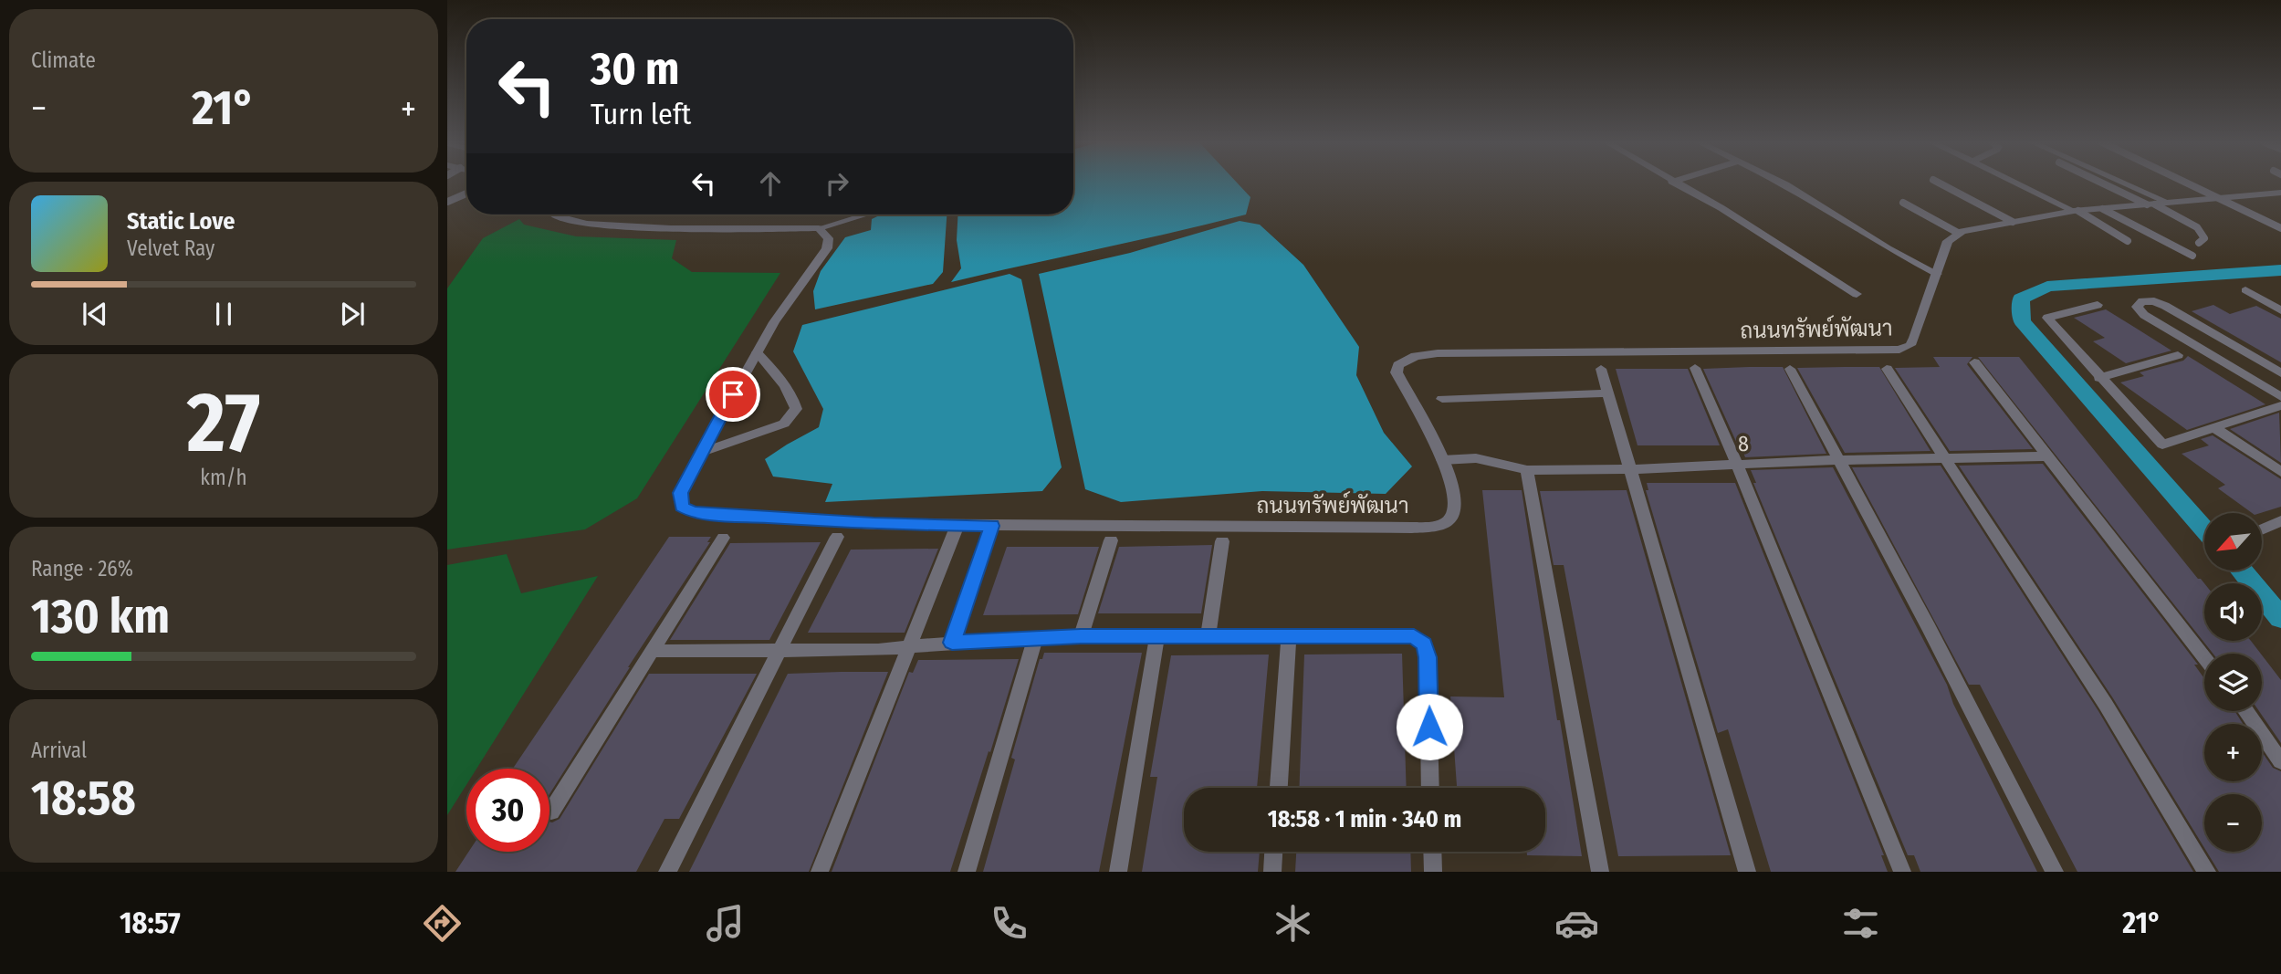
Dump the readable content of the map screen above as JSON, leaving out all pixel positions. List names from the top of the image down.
{
  "streets": {
    "street": ["ถนนทรัพย์พัฒนา", "8"]
  },
  "crossings": [
    ["ถนนทรัพย์พัฒนา", "8"]
  ],
  "north": "bottom left",
  "page": {
    "tile": [
      "Climate",
      ["27", "km/h"],
      ["Range · 26%", "130 km"],
      ["Arrival", "18:58"]
    ],
    "turn": ["30 m", "Turn left"],
    "heat": ["−", "21°", "+"],
    "song": ["Static Love", "Velvet Ray"],
    "map_buttons": ["+", "−"],
    "limit": "30",
    "trip": "18:58 · 1 min · 340 m",
    "tabs": ["18:57", "21°"]
  }
}
